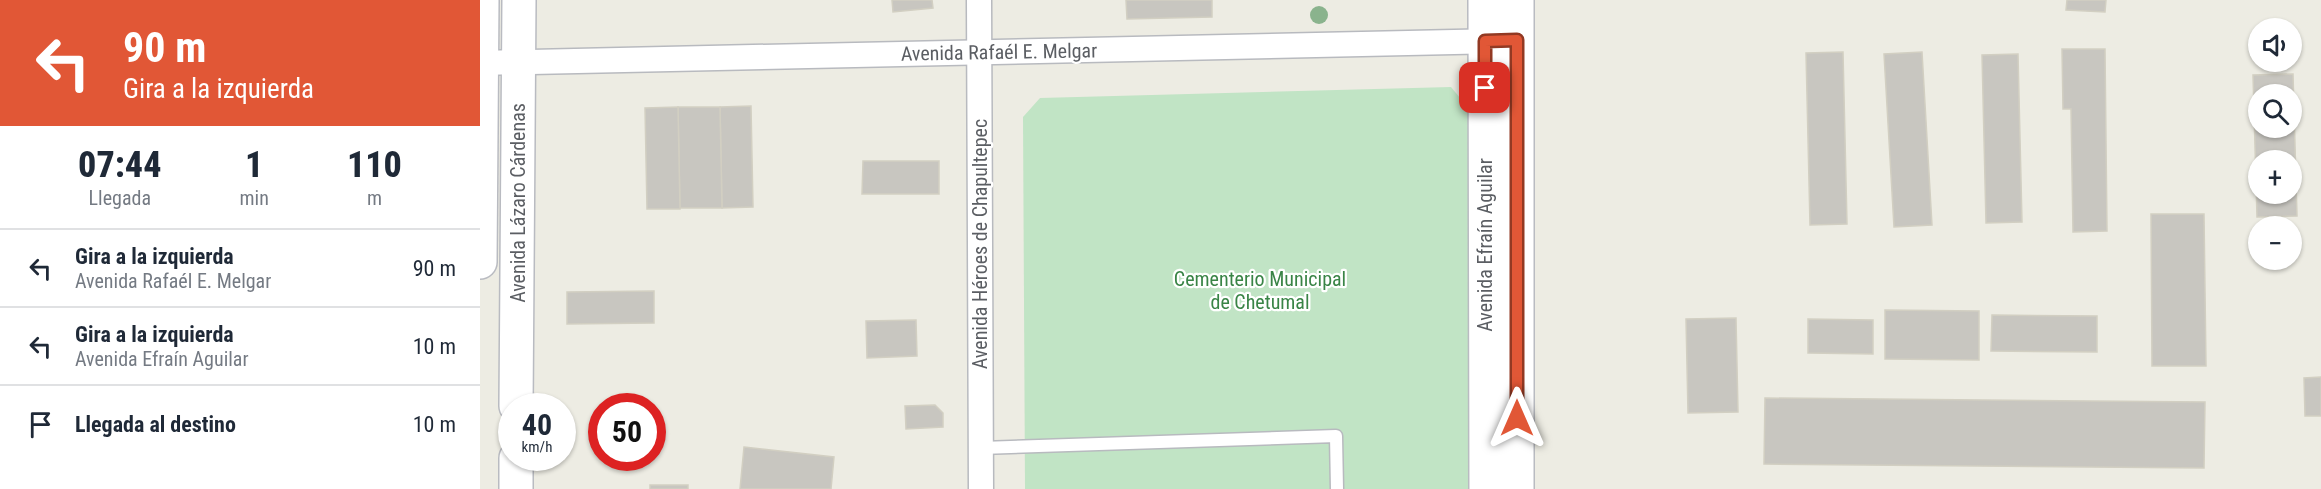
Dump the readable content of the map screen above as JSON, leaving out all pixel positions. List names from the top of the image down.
{
  "streets": {
    "main road": ["Avenida Lázaro Cárdenas", "Avenida Efraín Aguilar"],
    "street": ["Avenida Rafaél E. Melgar", "Avenida Héroes de Chapultepec"]
  },
  "crossings": [
    ["Avenida Rafaél E. Melgar", "Avenida Lázaro Cárdenas"],
    ["Avenida Rafaél E. Melgar", "Avenida Héroes de Chapultepec"],
    ["Avenida Rafaél E. Melgar", "Avenida Efraín Aguilar"]
  ],
  "parks": ["Cementerio Municipal de Chetumal"],
  "page": {
    "turn": ["90 m", "Gira a la izquierda"],
    "map_buttons": ["+", "−"],
    "eta": [
      "07:44",
      "Llegada",
      "1",
      "min",
      "110",
      "m"
    ],
    "list": [
      {
        "name": "Gira a la izquierda",
        "note": "Avenida Rafaél E. Melgar",
        "value": "90 m"
      },
      {
        "name": "Gira a la izquierda",
        "note": "Avenida Efraín Aguilar",
        "value": "10 m"
      },
      {
        "name": "Llegada al destino",
        "value": "10 m"
      }
    ],
    "speed": "40 km/h",
    "limit": "50"
  }
}
